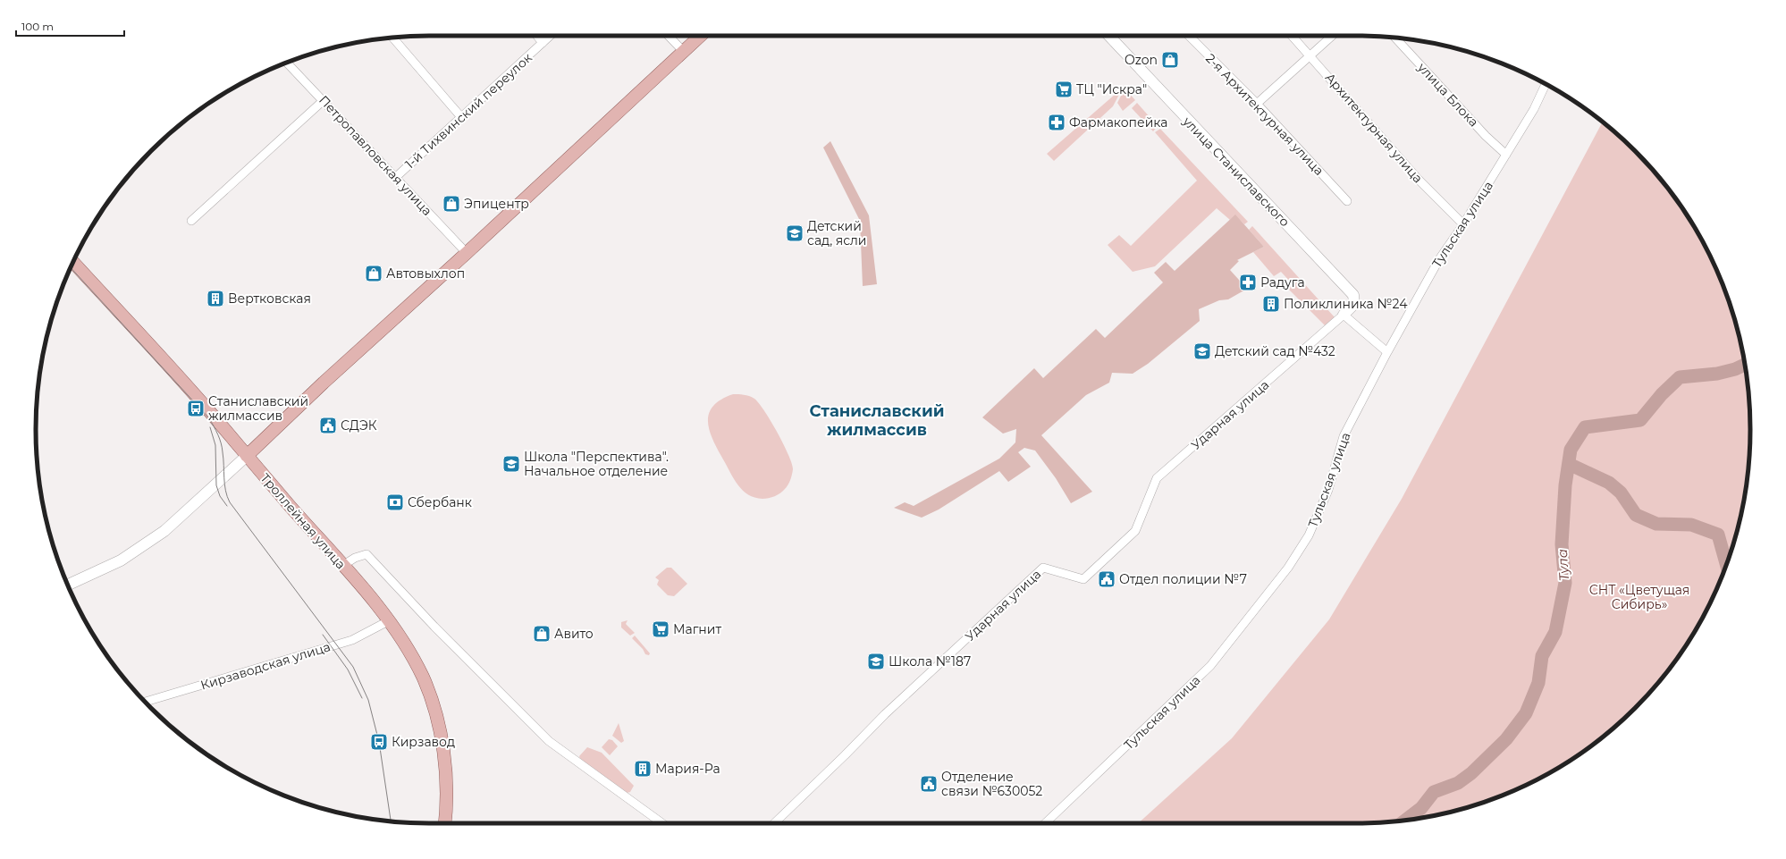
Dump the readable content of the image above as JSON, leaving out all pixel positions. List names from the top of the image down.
{
  "streets": {
    "main road": ["Троллейная улица"],
    "street": [
      "улица Блока",
      "1-й Тихвинский переулок",
      "2-я Архитектурная улица",
      "Архитектурная улица",
      "Петропавловская улица",
      "улица Станиславского",
      "Тульская улица",
      "Ударная улица",
      "Кирзаводская улица"
    ]
  },
  "crossings": [
    ["улица Блока", "Тульская улица"],
    ["1-й Тихвинский переулок", "Петропавловская улица"],
    ["Архитектурная улица", "Тульская улица"],
    ["улица Станиславского", "Ударная улица"],
    ["Троллейная улица", "Кирзаводская улица"]
  ],
  "districts": ["Станиславский жилмассив"],
  "water": ["Тула"],
  "parks": ["СНТ «Цветущая Сибирь»"],
  "places": {
    "shop": [
      "Ozon",
      "Эпицентр",
      "Автовыхлоп",
      "Авито"
    ],
    "supermarket": ["ТЦ \"Искра\"", "Магнит"],
    "pharmacy": ["Фармакопейка", "Радуга"],
    "school or university": [
      "Детский сад, ясли",
      "Детский сад №432",
      "Школа \"Перспектива\". Начальное отделение",
      "Школа №187"
    ],
    "building": ["Вертковская", "Поликлиника №24", "Мария-Ра"],
    "bus stop": ["Станиславский жилмассив", "Кирзавод"],
    "public building": ["СДЭК", "Отдел полиции №7", "Отделение связи №630052"],
    "bank": ["Сбербанк"]
  },
  "scale_bar": "100 m"
}
